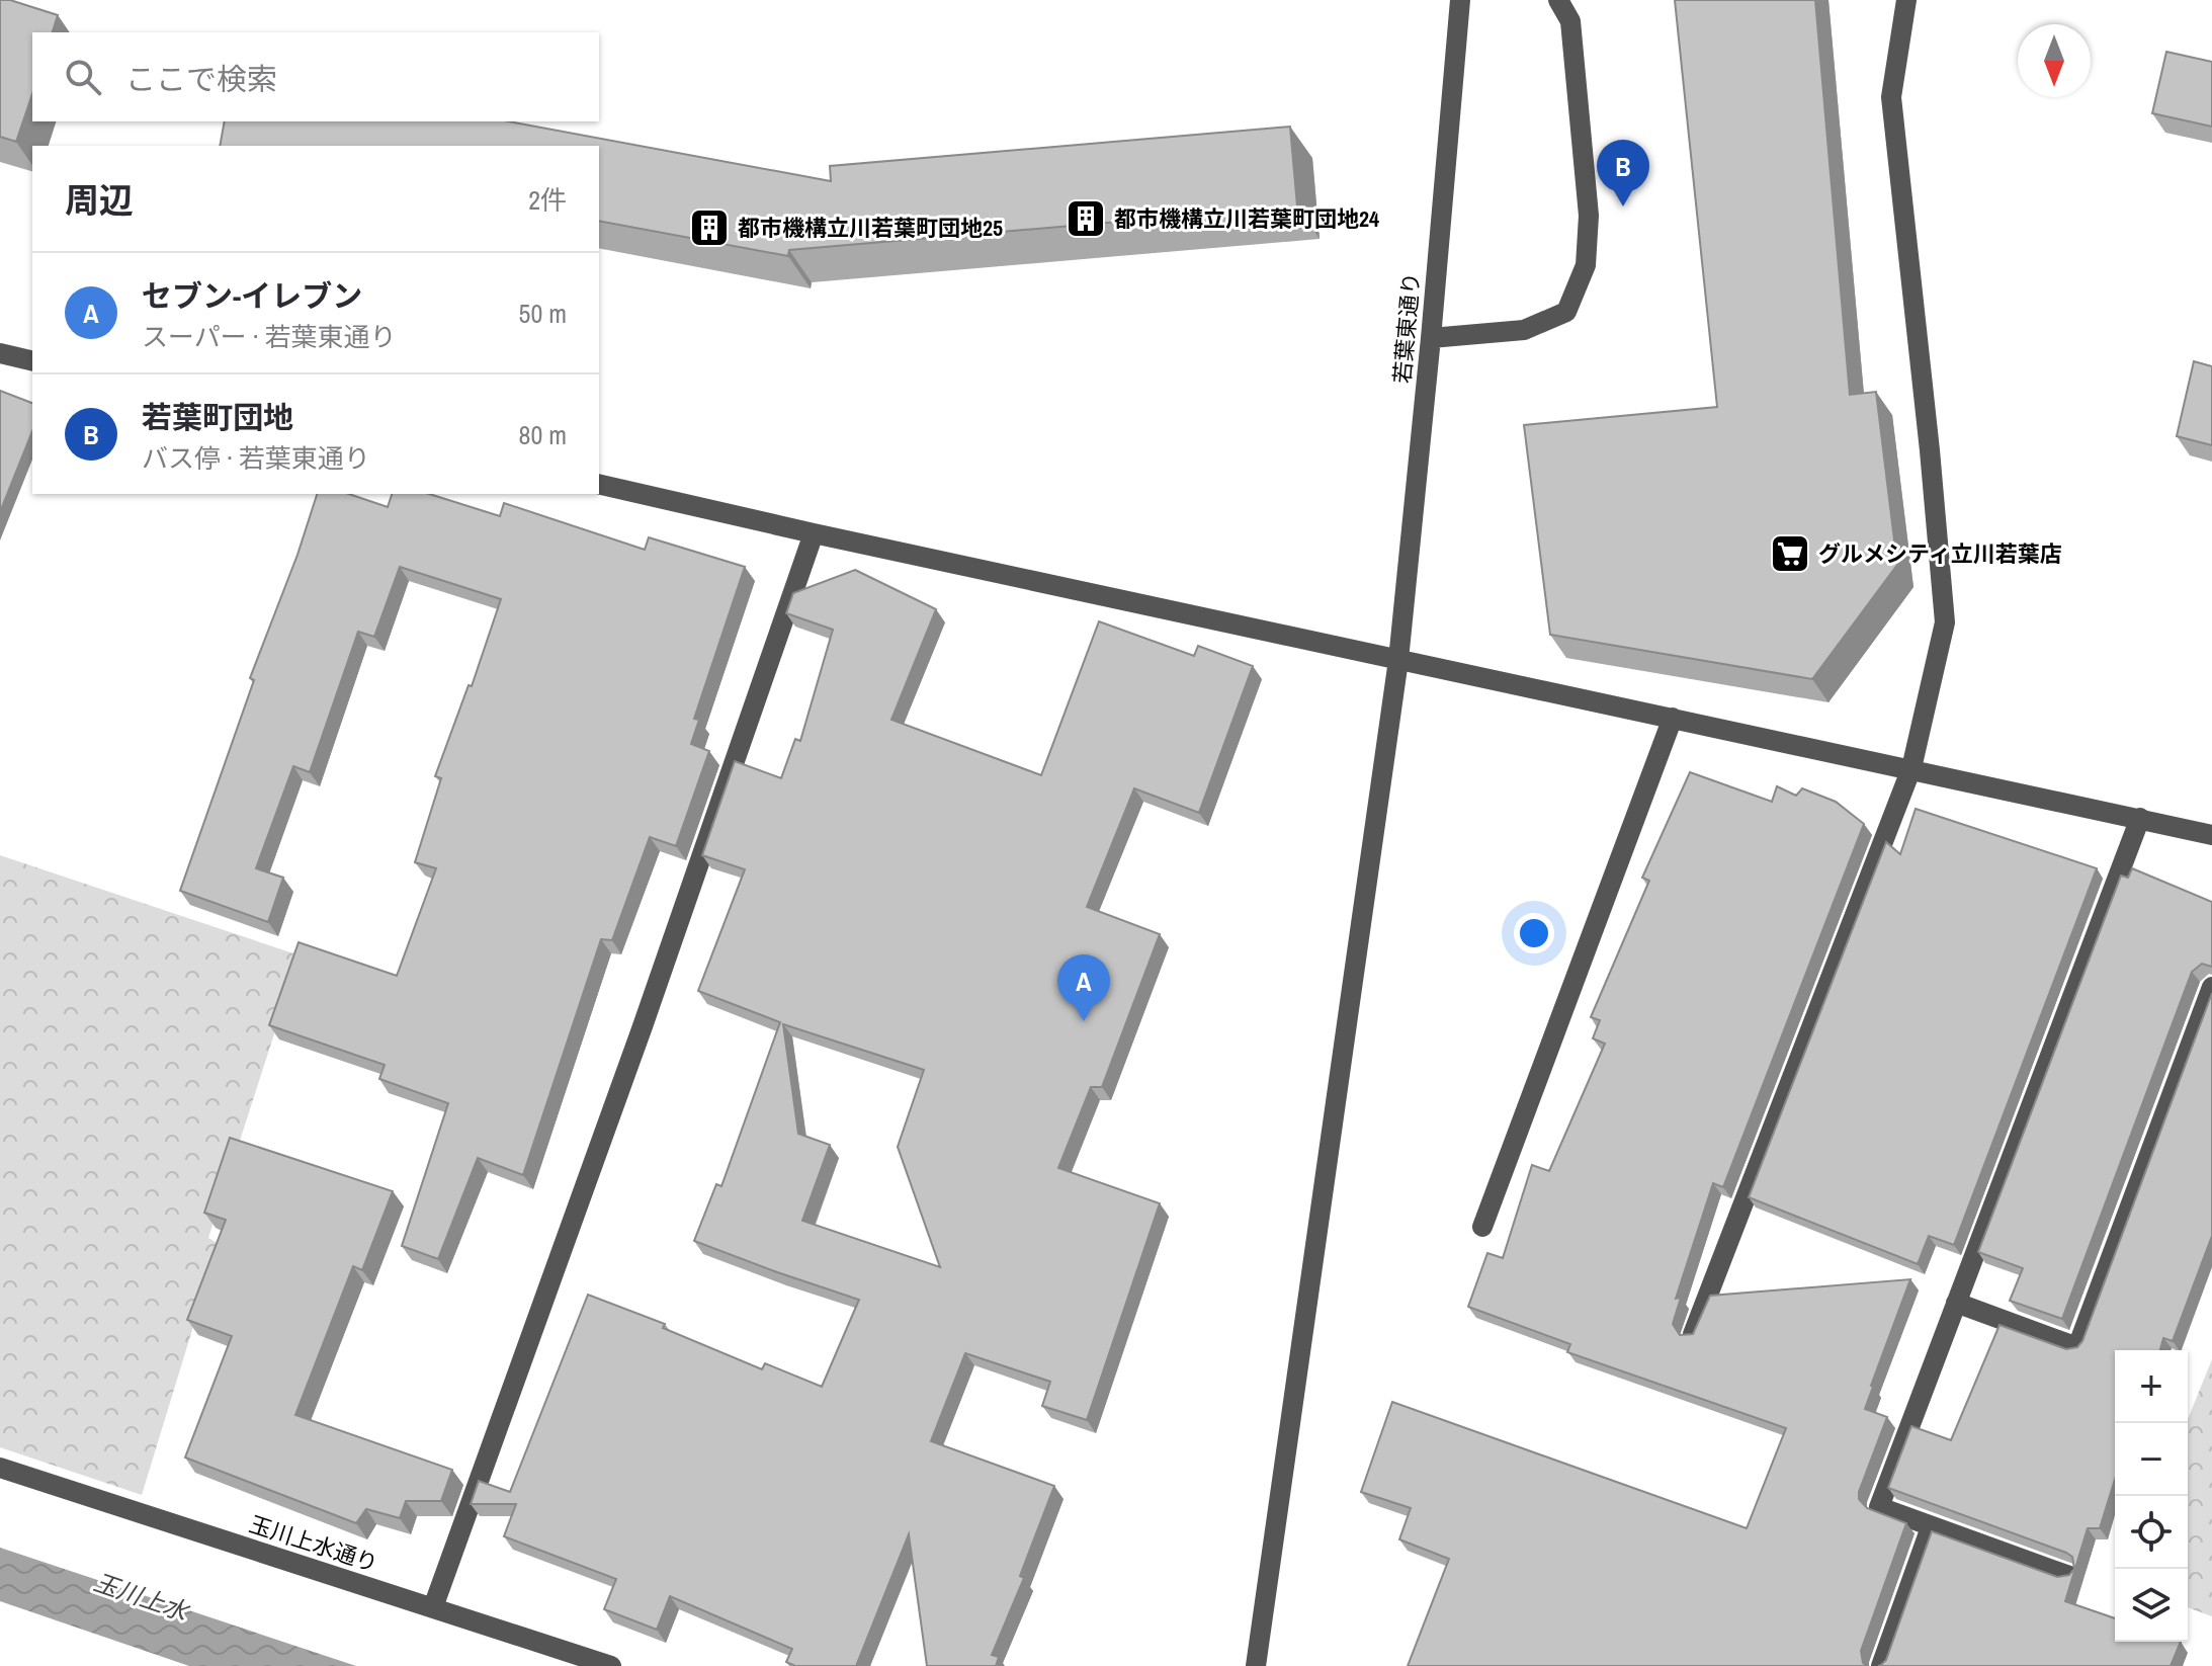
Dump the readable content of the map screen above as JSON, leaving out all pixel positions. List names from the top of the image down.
{
  "streets": {
    "street": ["若葉東通り", "玉川上水通り"]
  },
  "water": ["玉川上水"],
  "places": {
    "building": ["都市機構立川若葉町団地24", "都市機構立川若葉町団地25"],
    "supermarket": ["グルメシティ立川若葉店"]
  },
  "north": "bottom",
  "page": {
    "search": "ここで検索",
    "pins": ["B", "A"],
    "heading": ["周辺", "2件"],
    "list": [
      {
        "mark": "A",
        "name": "セブン-イレブン",
        "note": "スーパー · 若葉東通り",
        "value": "50 m"
      },
      {
        "mark": "B",
        "name": "若葉町団地",
        "note": "バス停 · 若葉東通り",
        "value": "80 m"
      }
    ],
    "map_buttons": ["+", "−"]
  }
}
